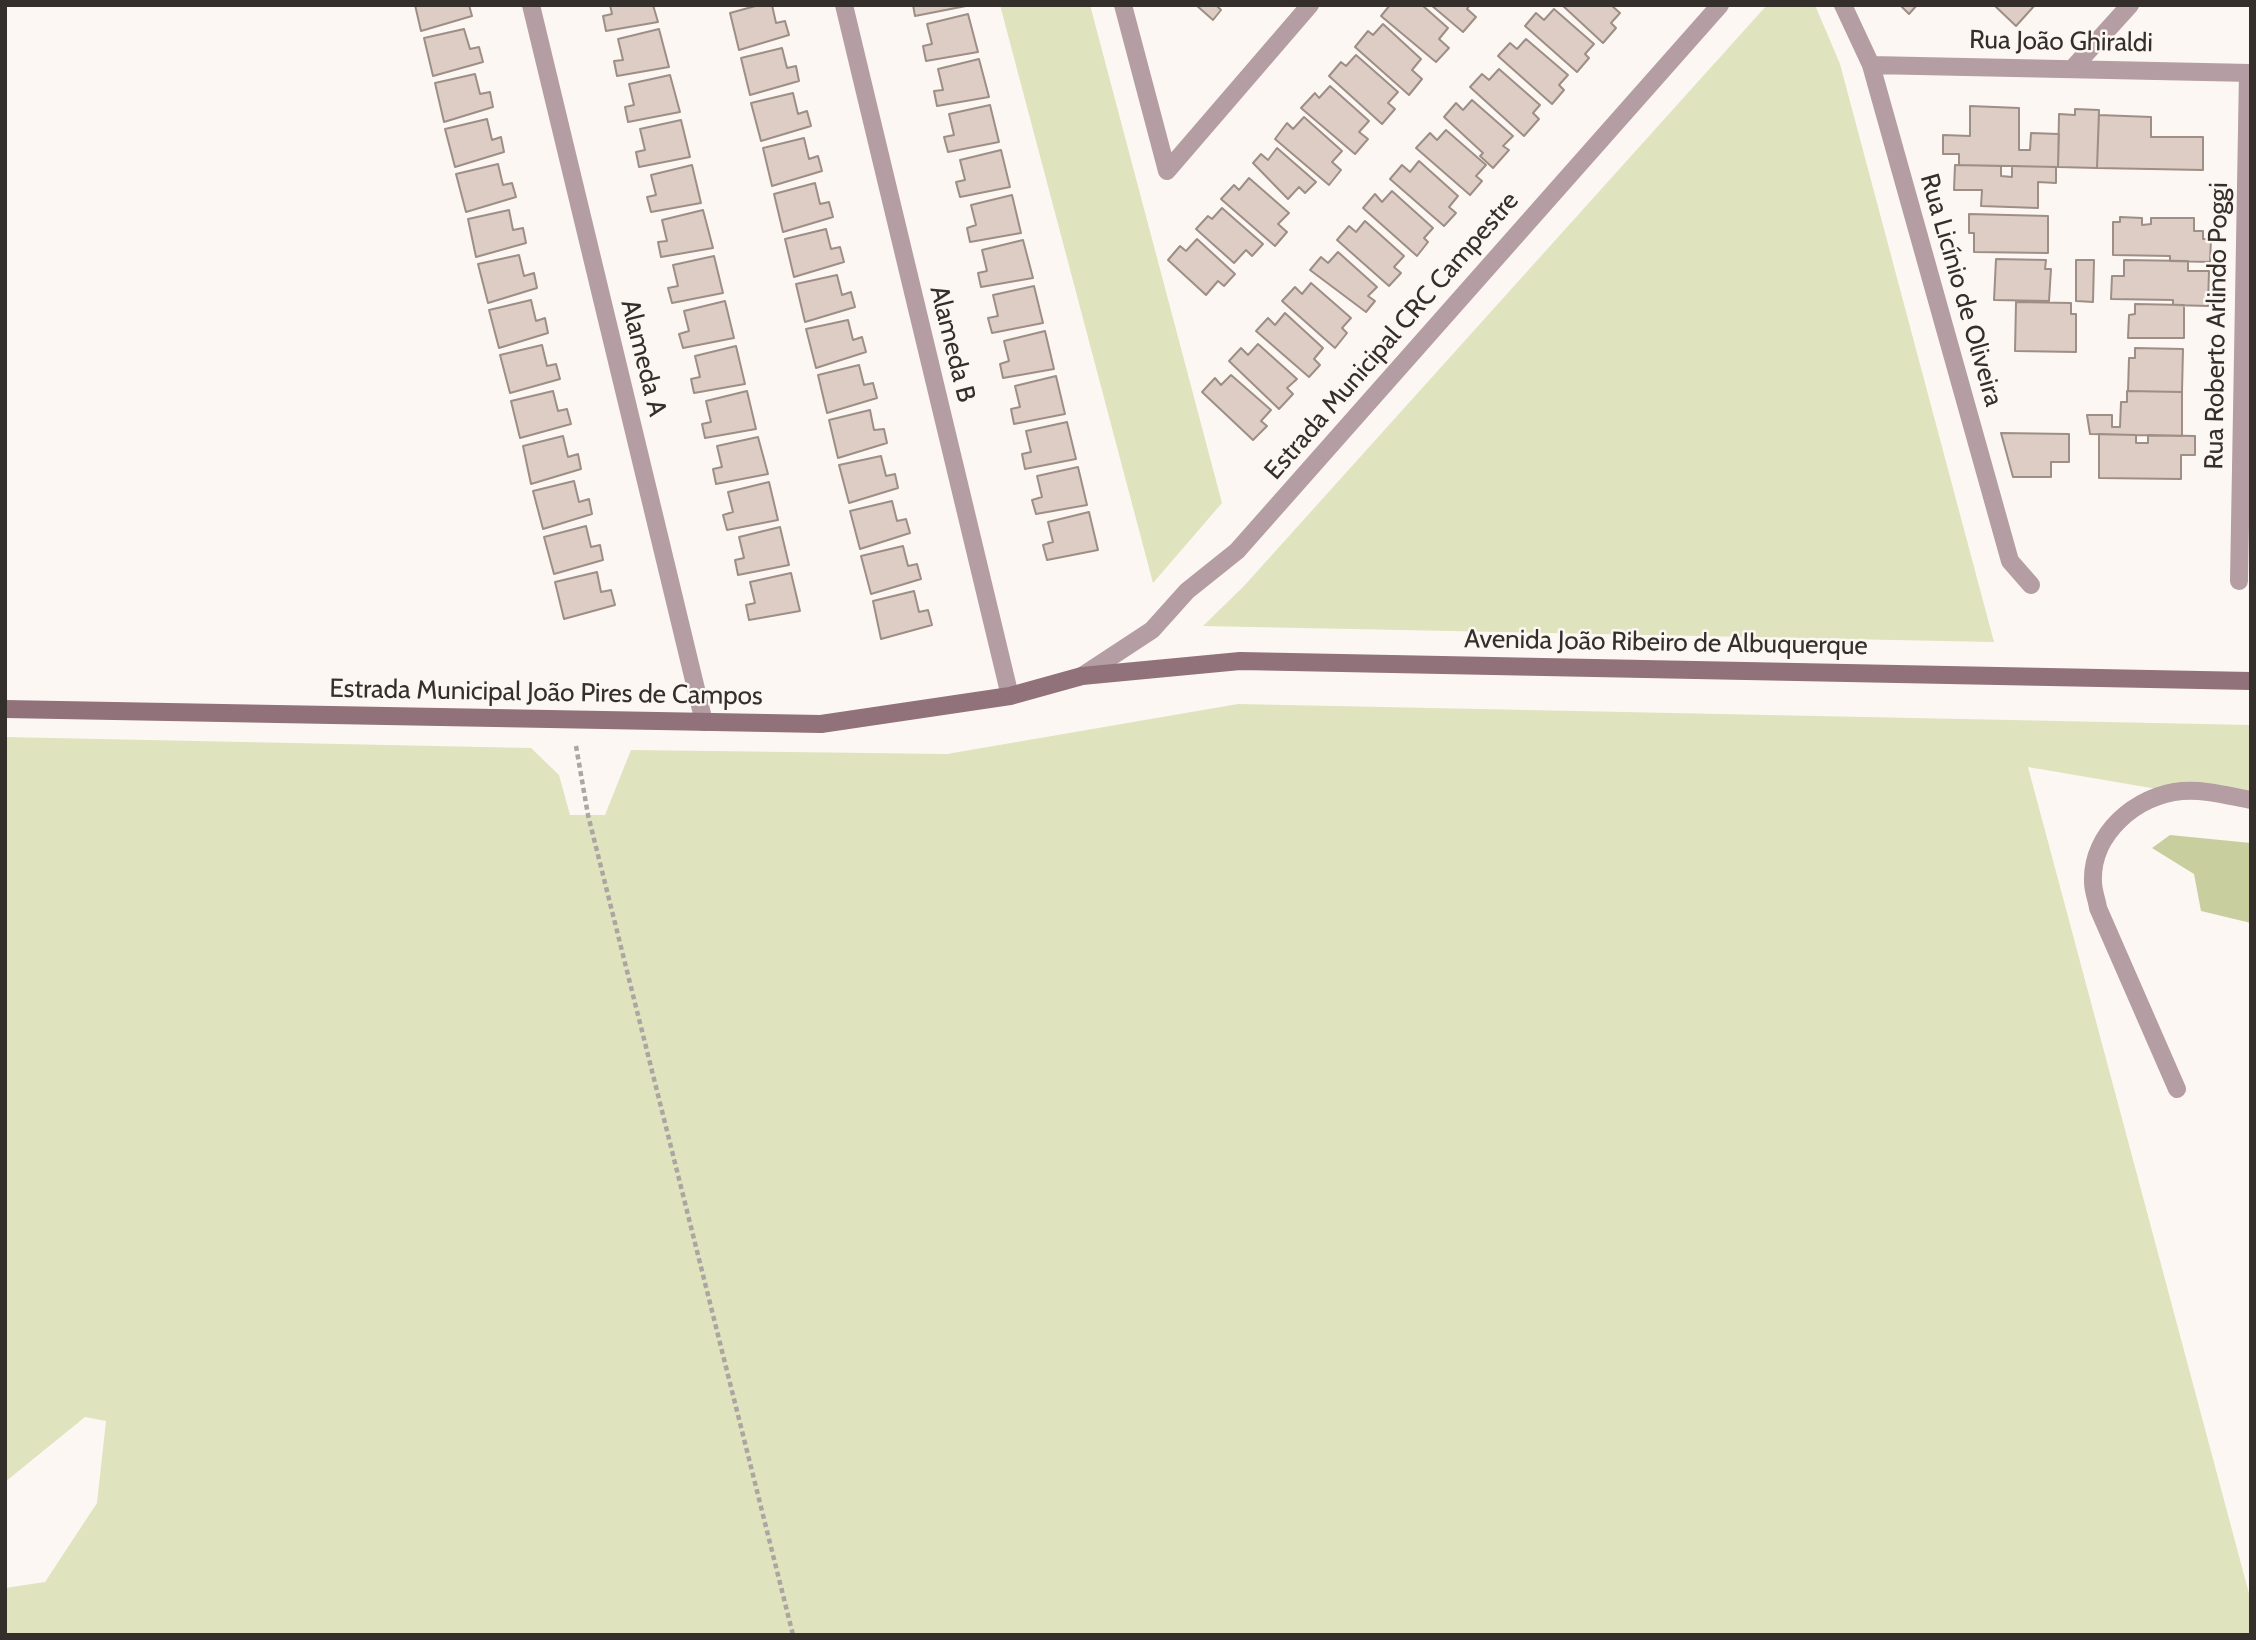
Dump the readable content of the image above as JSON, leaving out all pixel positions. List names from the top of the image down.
{
  "streets": {
    "street": [
      "Rua João Ghiraldi",
      "Rua Licínio de Oliveira",
      "Rua Roberto Arlindo Poggi",
      "Estrada Municipal CRC Campestre",
      "Alameda B",
      "Alameda A",
      "Avenida João Ribeiro de Albuquerque",
      "Estrada Municipal João Pires de Campos"
    ]
  },
  "crossings": [
    ["Rua João Ghiraldi", "Rua Licínio de Oliveira"],
    ["Rua João Ghiraldi", "Rua Roberto Arlindo Poggi"],
    ["Estrada Municipal CRC Campestre", "Avenida João Ribeiro de Albuquerque"],
    ["Estrada Municipal CRC Campestre", "Estrada Municipal João Pires de Campos"],
    ["Alameda B", "Estrada Municipal João Pires de Campos"],
    ["Alameda A", "Estrada Municipal João Pires de Campos"],
    ["Avenida João Ribeiro de Albuquerque", "Estrada Municipal João Pires de Campos"]
  ]
}
